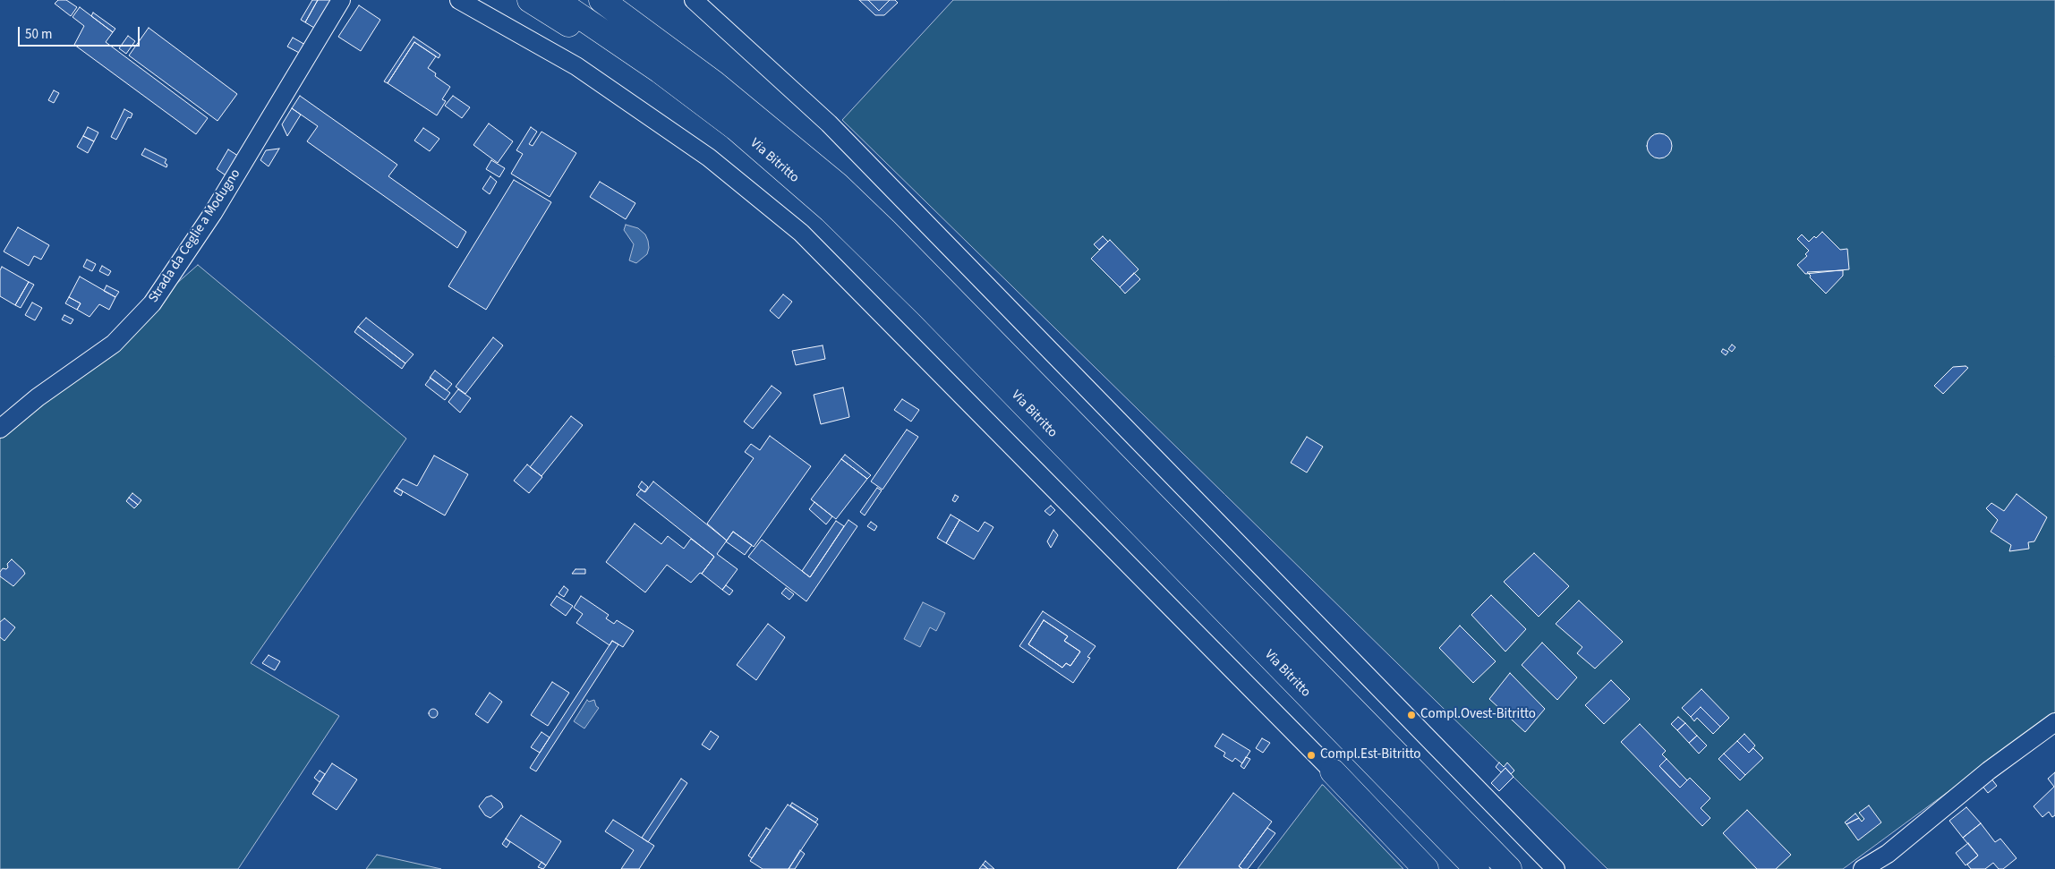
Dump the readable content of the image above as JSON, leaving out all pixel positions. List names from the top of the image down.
{
  "streets": {
    "highway": ["Via Bitritto"],
    "street": ["Strada da Ceglie a Modugno"]
  },
  "places": ["Compl.Ovest-Bitritto", "Compl.Est-Bitritto"],
  "scale_bar": "50 m"
}
